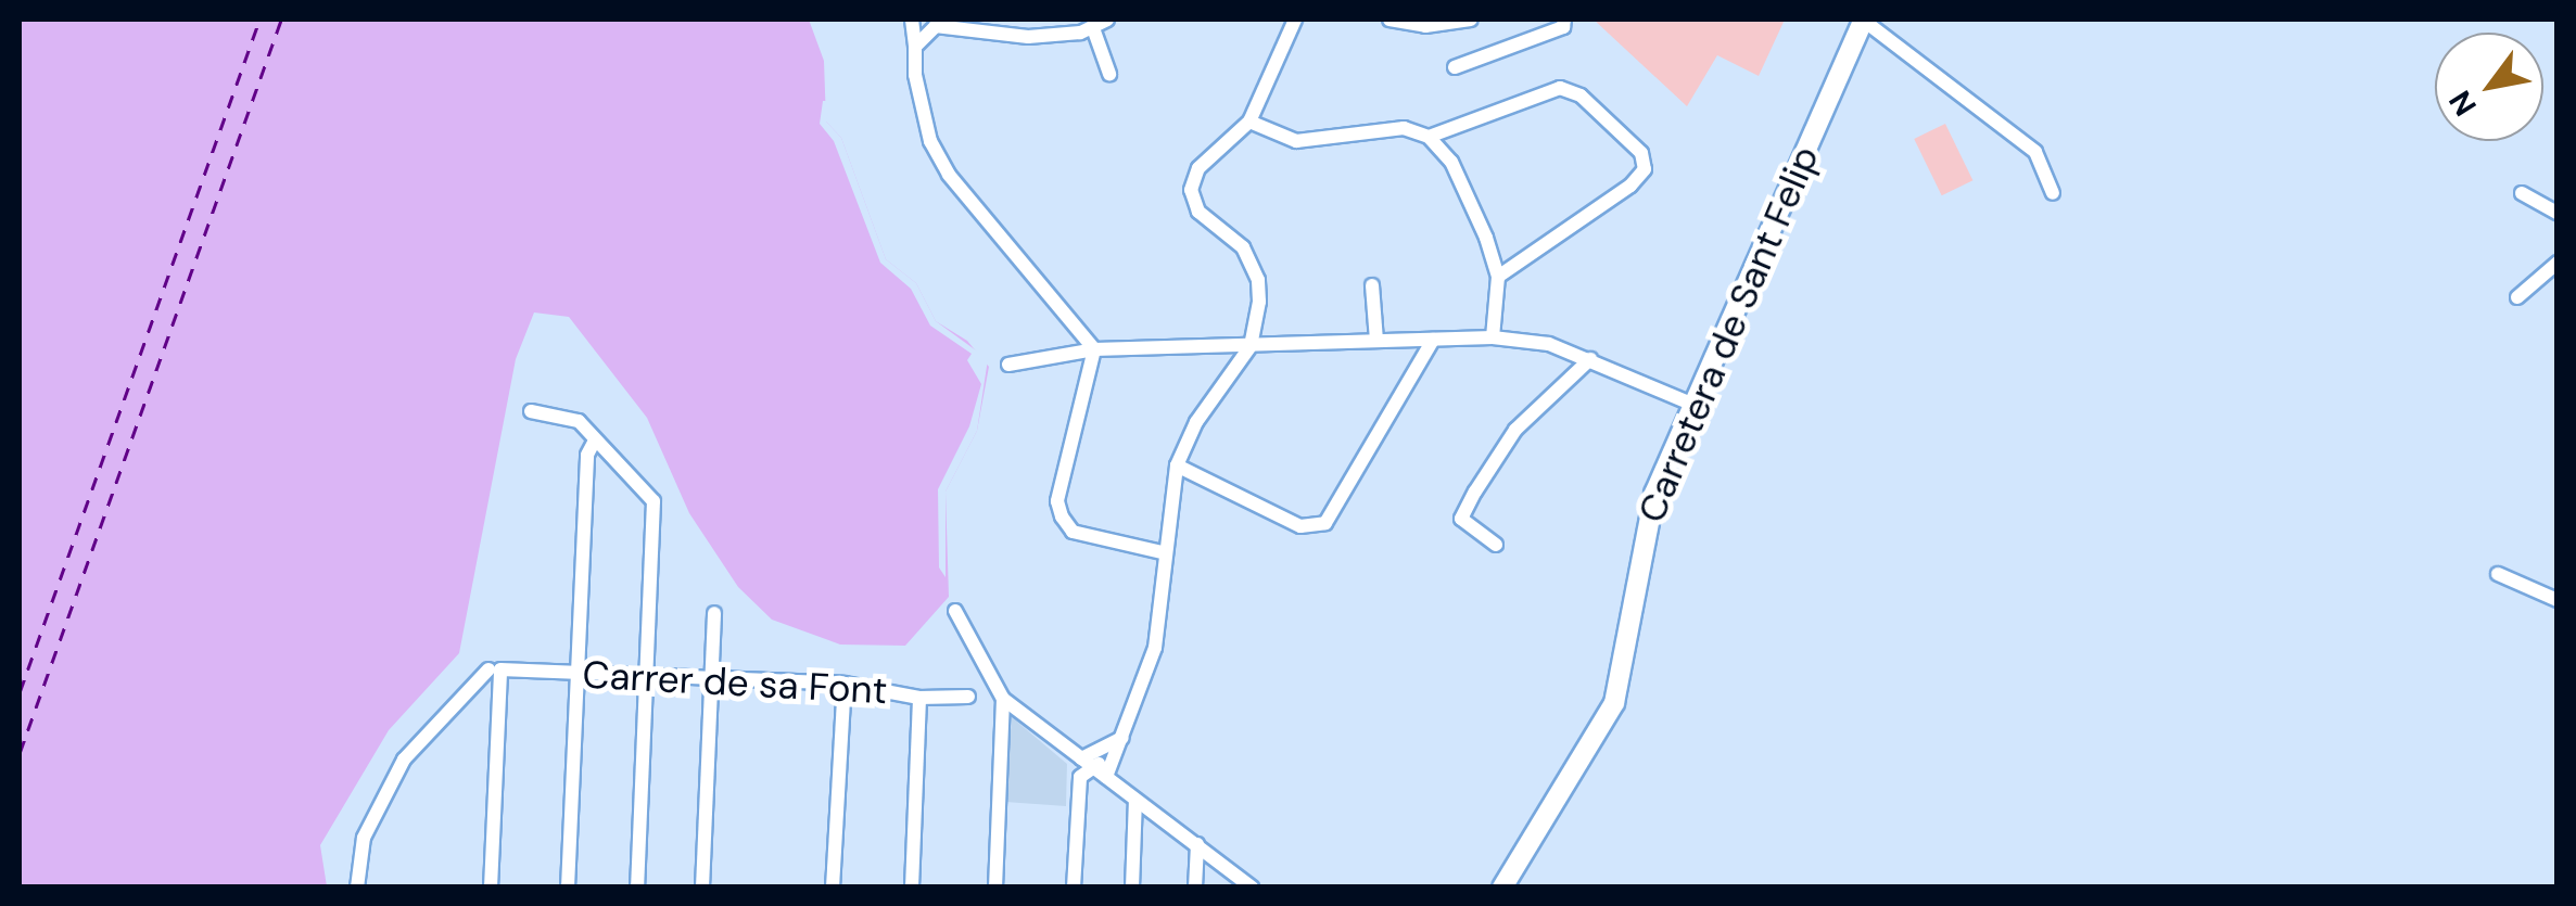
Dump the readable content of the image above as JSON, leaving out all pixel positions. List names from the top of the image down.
{
  "streets": {
    "main road": ["Carretera de Sant Felip"],
    "street": ["Carrer de sa Font"]
  },
  "north": "bottom left"
}
